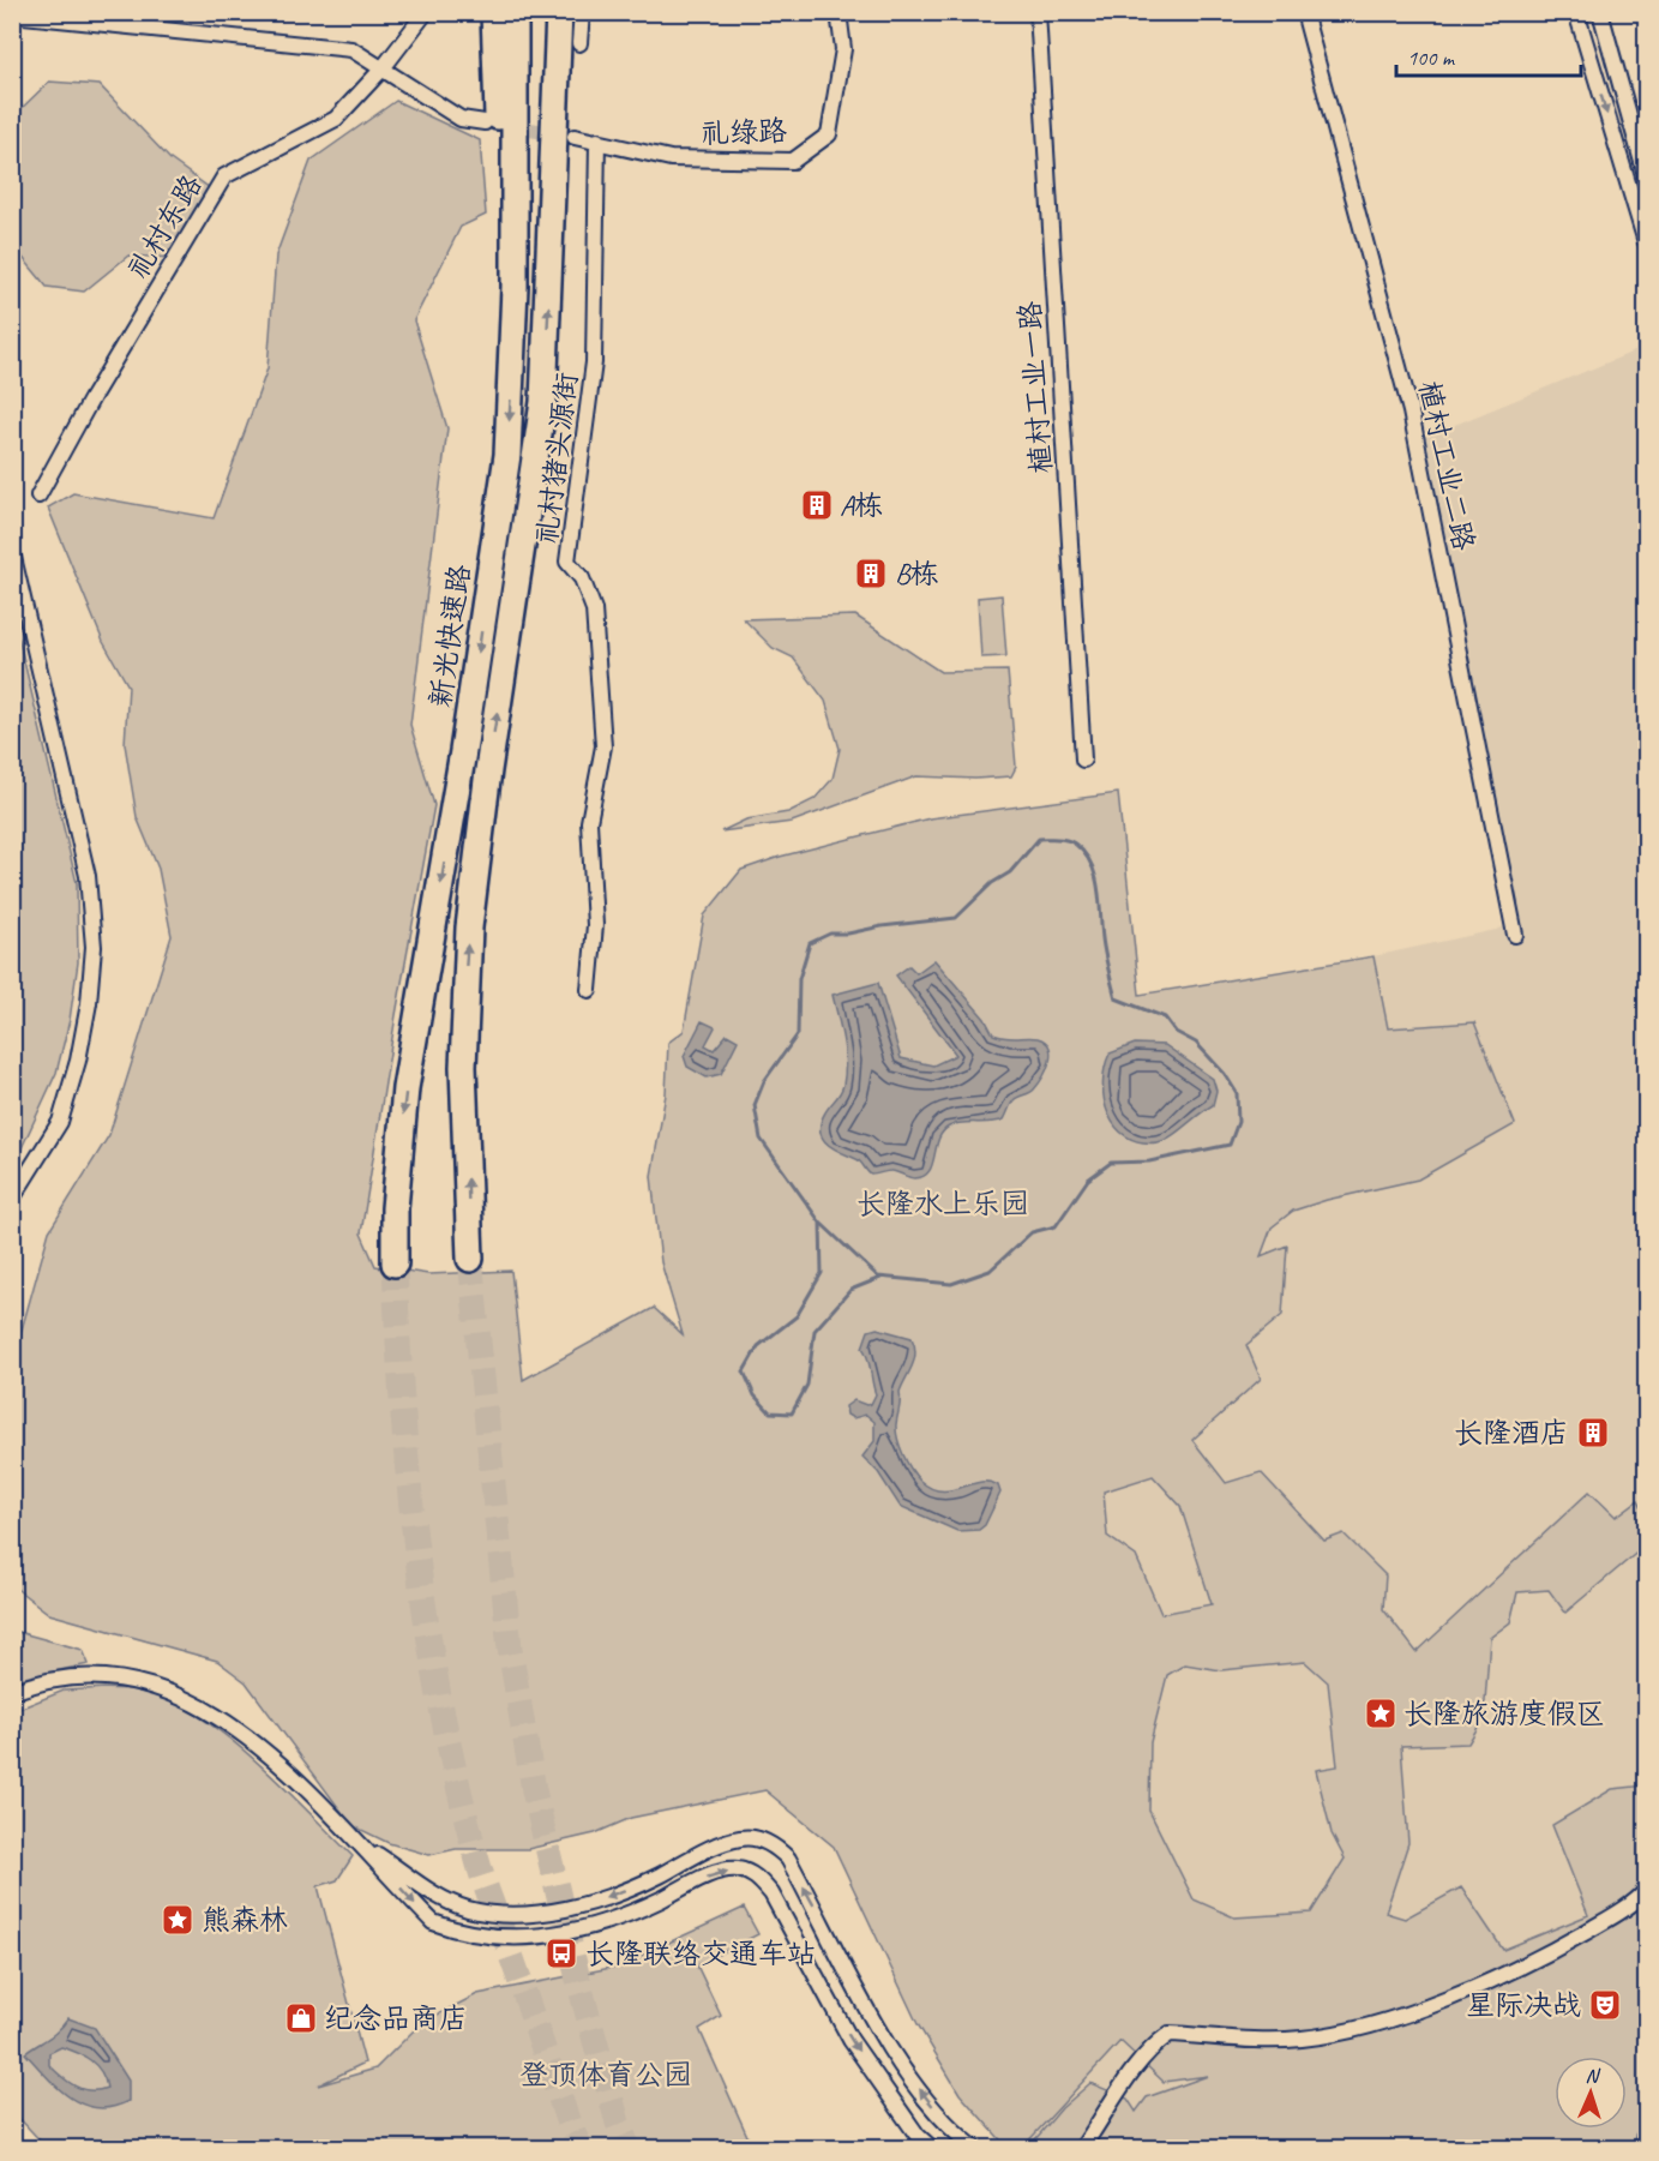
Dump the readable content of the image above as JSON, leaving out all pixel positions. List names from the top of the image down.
{
  "streets": {
    "highway": ["新光快速路"],
    "street": [
      "礼绿路",
      "礼村东路",
      "植村工业一路",
      "礼村猪头源街",
      "植村工业二路"
    ]
  },
  "crossings": [
    ["礼绿路", "礼村猪头源街"]
  ],
  "parks": ["长隆水上乐园", "登顶体育公园"],
  "places": {
    "building": ["A栋", "B栋", "长隆酒店"],
    "place": ["长隆旅游度假区", "熊森林"],
    "bus stop": ["长隆联络交通车站"],
    "theatre": ["星际决战"],
    "shop": ["纪念品商店"]
  },
  "scale_bar": "100 m",
  "north": "top"
}
